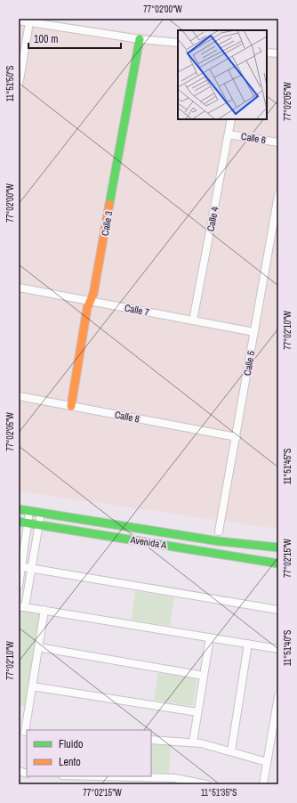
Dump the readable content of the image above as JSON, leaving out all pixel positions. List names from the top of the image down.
{
  "streets": {
    "street": [
      "Calle 6",
      "Calle 4",
      "Calle 3",
      "Calle 7",
      "Calle 5",
      "Calle 8",
      "Avenida A"
    ]
  },
  "crossings": [
    ["Calle 6", "Calle 4"],
    ["Calle 4", "Calle 7"],
    ["Calle 3", "Calle 7"],
    ["Calle 3", "Calle 8"],
    ["Calle 7", "Calle 5"],
    ["Calle 5", "Calle 8"]
  ],
  "legend": ["Fluido", "Lento"],
  "scale_bar": "100 m",
  "coordinates": [
    "77°02'00\"W",
    "11°51'50\"S",
    "77°02'05\"W",
    "77°02'10\"W",
    "11°51'45\"S",
    "77°02'15\"W",
    "11°51'40\"S",
    "11°51'35\"S"
  ]
}
